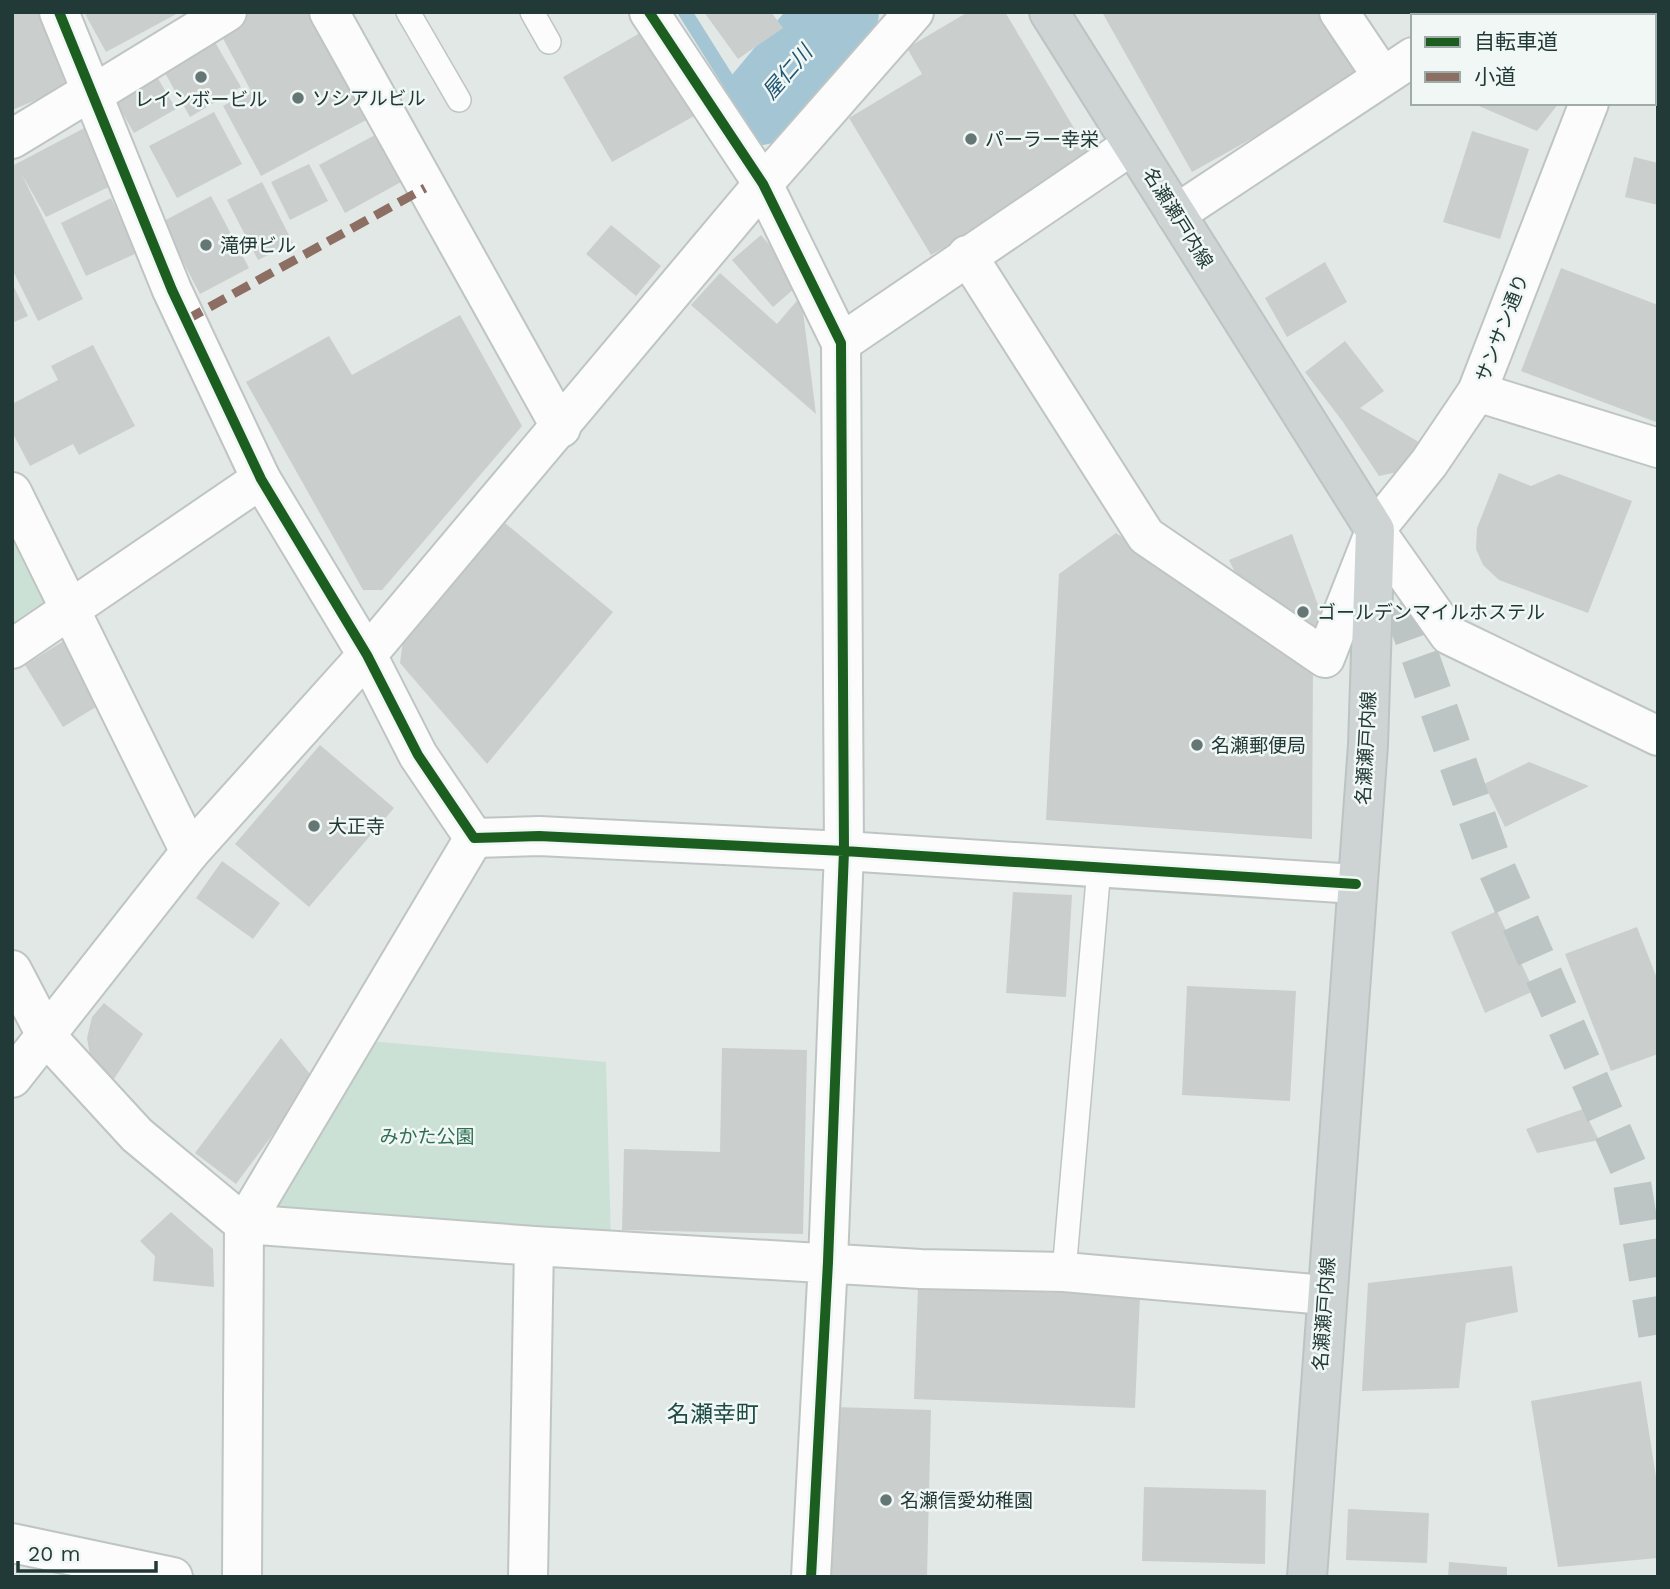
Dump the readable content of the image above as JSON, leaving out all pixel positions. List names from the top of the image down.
{
  "streets": {
    "main road": ["名瀬瀬戸内線"],
    "street": ["サンサン通り"]
  },
  "crossings": [
    ["名瀬瀬戸内線", "サンサン通り"]
  ],
  "districts": ["名瀬幸町"],
  "water": ["屋仁川"],
  "parks": ["みかた公園"],
  "places": [
    "レインボービル",
    "ソシアルビル",
    "パーラー幸栄",
    "滝伊ビル",
    "ゴールデンマイルホステル",
    "名瀬郵便局",
    "大正寺",
    "名瀬信愛幼稚園"
  ],
  "legend": ["自転車道", "小道"],
  "scale_bar": "20 m"
}
